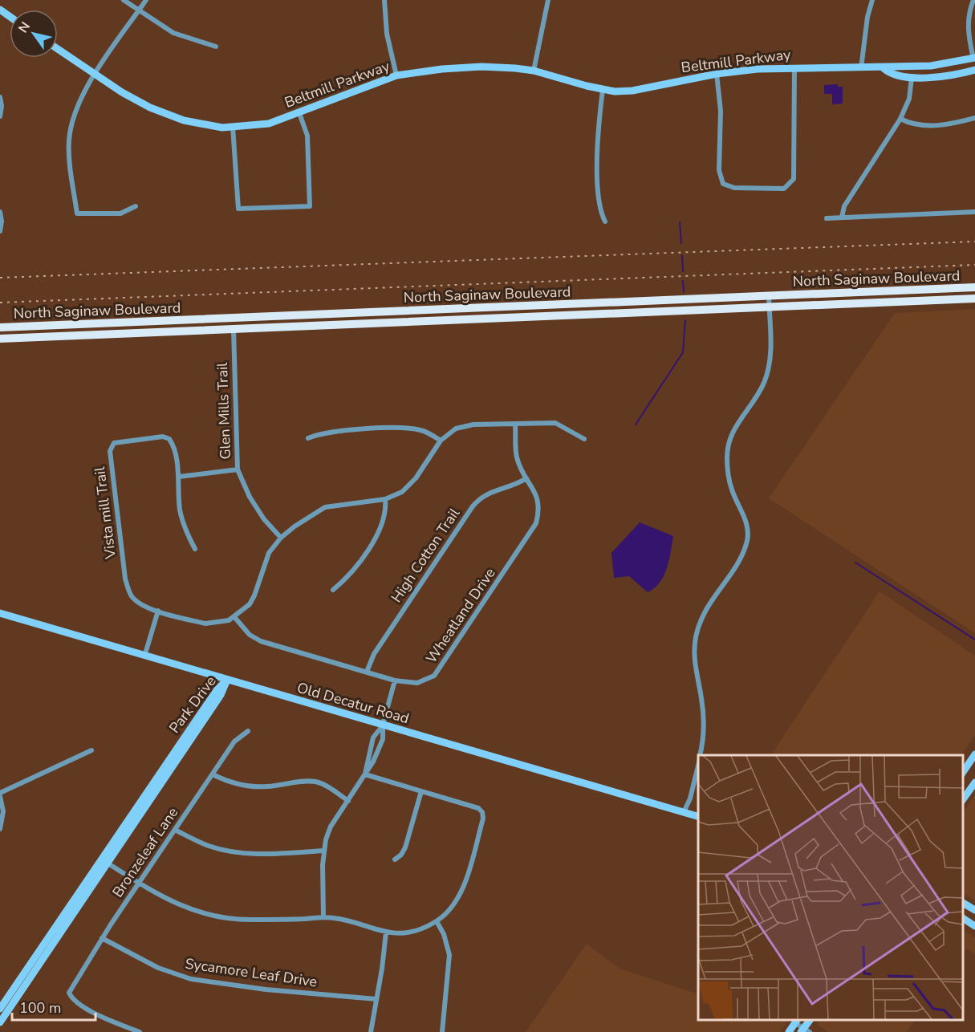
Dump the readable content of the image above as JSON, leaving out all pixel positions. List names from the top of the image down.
{
  "streets": {
    "main road": ["North Saginaw Boulevard"],
    "street": [
      "Beltmill Parkway",
      "Glen Mills Trail",
      "Vista mill Trail",
      "High Cotton Trail",
      "Wheatland Drive",
      "Old Decatur Road",
      "Park Drive",
      "Bronzeleaf Lane",
      "Sycamore Leaf Drive"
    ]
  },
  "crossings": [
    ["North Saginaw Boulevard", "Glen Mills Trail"],
    ["High Cotton Trail", "Wheatland Drive"],
    ["Old Decatur Road", "Park Drive"],
    ["Bronzeleaf Lane", "Sycamore Leaf Drive"]
  ],
  "scale_bar": "100 m",
  "north": "top left"
}
